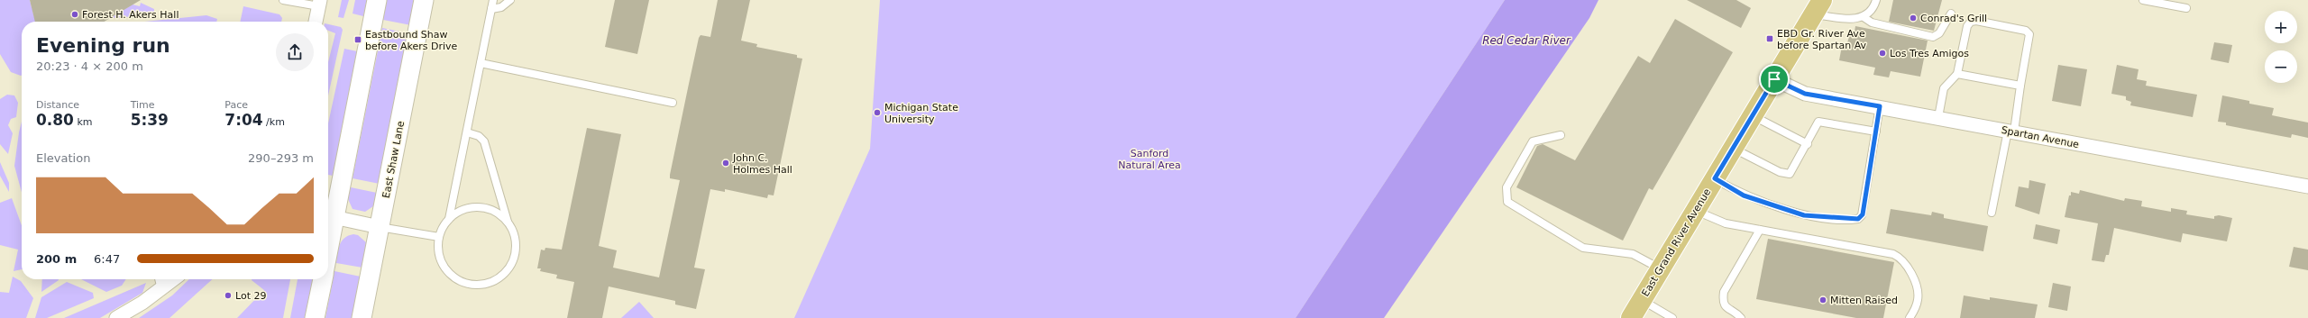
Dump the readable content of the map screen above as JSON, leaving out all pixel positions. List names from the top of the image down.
{
  "streets": {
    "main road": ["East Grand River Avenue"],
    "street": ["Spartan Avenue", "East Shaw Lane"]
  },
  "crossings": [
    ["Spartan Avenue", "East Grand River Avenue"]
  ],
  "water": ["Red Cedar River"],
  "parks": ["Sanford Natural Area"],
  "places": {
    "other": [
      "Forest H. Akers Hall",
      "Conrad's Grill",
      "Los Tres Amigos",
      "Michigan State University",
      "John C. Holmes Hall",
      "Lot 29",
      "Mitten Raised"
    ],
    "transit": ["EBD Gr. River Ave before Spartan Av", "Eastbound Shaw before Akers Drive"]
  },
  "page": {
    "map_buttons": ["+", "−"],
    "heading": ["Evening run", "20:23 · 4 × 200 m"],
    "stats": [
      ["Distance", "0.80 km"],
      ["Time", "5:39"],
      ["Pace", "7:04 /km"]
    ],
    "chart": ["Elevation", "290–293 m"],
    "list": [
      {
        "name": "200 m",
        "note": "6:47"
      }
    ]
  }
}
